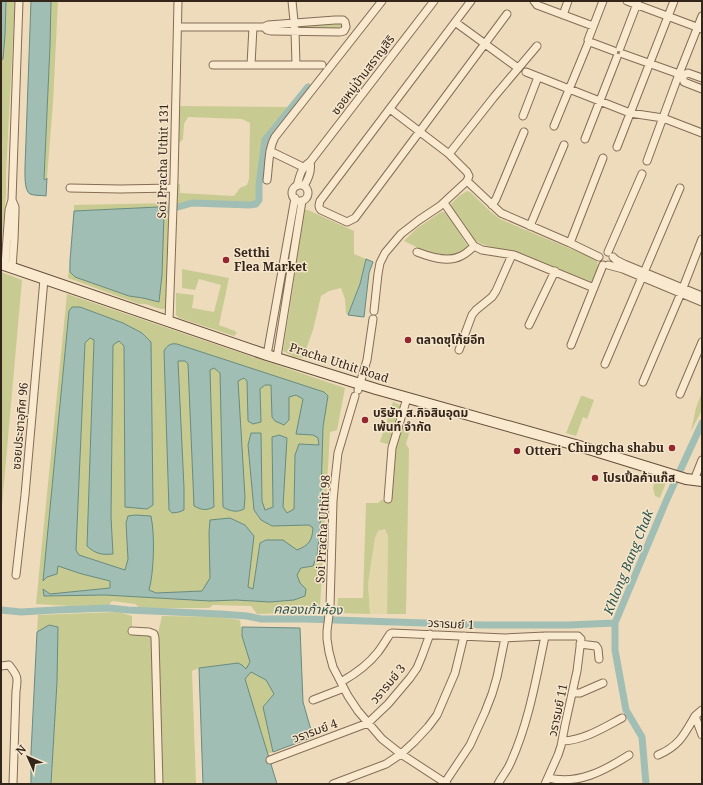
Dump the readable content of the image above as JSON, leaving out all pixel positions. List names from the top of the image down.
{
  "streets": {
    "main road": ["Pracha Uthit Road"],
    "street": [
      "ซอยหมู่บ้านสราญสิริ",
      "Soi Pracha Uthit 131",
      "ซอยประชาอุทิศ 96",
      "Soi Pracha Uthit 98",
      "วรารมย์ 1",
      "วรารมย์ 3",
      "วรารมย์ 11",
      "วรารมย์ 4"
    ]
  },
  "crossings": [
    ["ซอยหมู่บ้านสราญสิริ", "Pracha Uthit Road"],
    ["Soi Pracha Uthit 131", "Pracha Uthit Road"],
    ["Pracha Uthit Road", "ซอยประชาอุทิศ 96"],
    ["Pracha Uthit Road", "Soi Pracha Uthit 98"],
    ["Soi Pracha Uthit 98", "วรารมย์ 1"],
    ["Soi Pracha Uthit 98", "วรารมย์ 3"],
    ["Soi Pracha Uthit 98", "วรารมย์ 4"],
    ["วรารมย์ 1", "วรารมย์ 3"],
    ["วรารมย์ 1", "วรารมย์ 11"],
    ["วรารมย์ 3", "วรารมย์ 4"]
  ],
  "water": ["Khlong Bang Chak", "คลองเก้าห้อง"],
  "places": [
    "Setthi Flea Market",
    "ตลาดซุโก้ยอีท",
    "บริษัท ส.กิจสินอุดม เพ้นท์ จำกัด",
    "Chingcha shabu",
    "Otteri",
    "โปรเปิ้ลค้าแก๊ส"
  ],
  "north": "top left"
}
